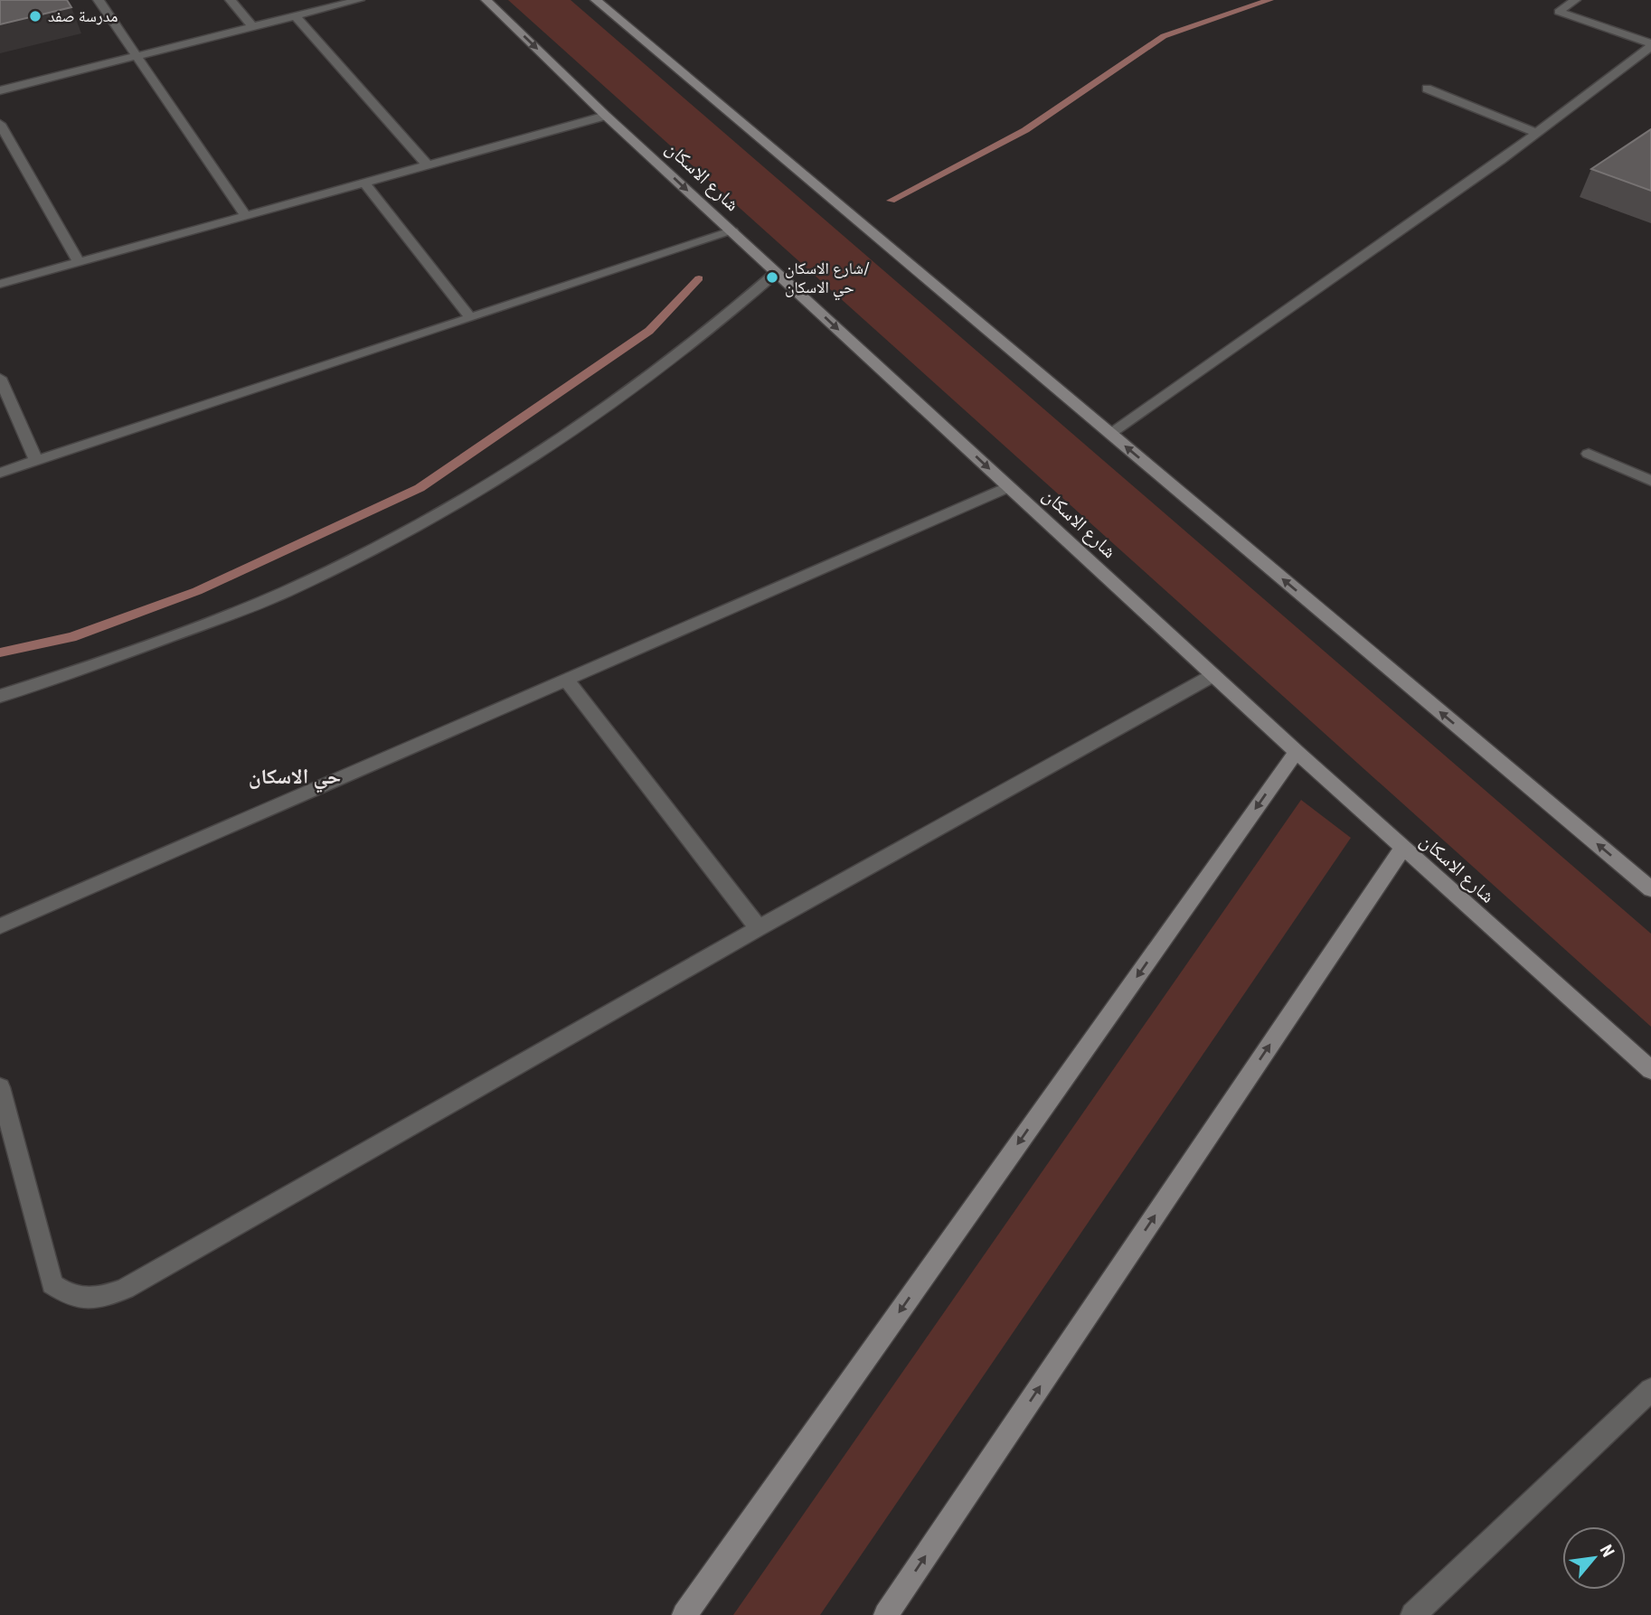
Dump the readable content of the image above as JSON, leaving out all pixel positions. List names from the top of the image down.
{
  "streets": {
    "main road": ["شارع الاسكان"]
  },
  "districts": ["حي الاسكان"],
  "places": ["مدرسة صفد", "شارع الاسكان/ حي الاسكان"],
  "north": "top right"
}
